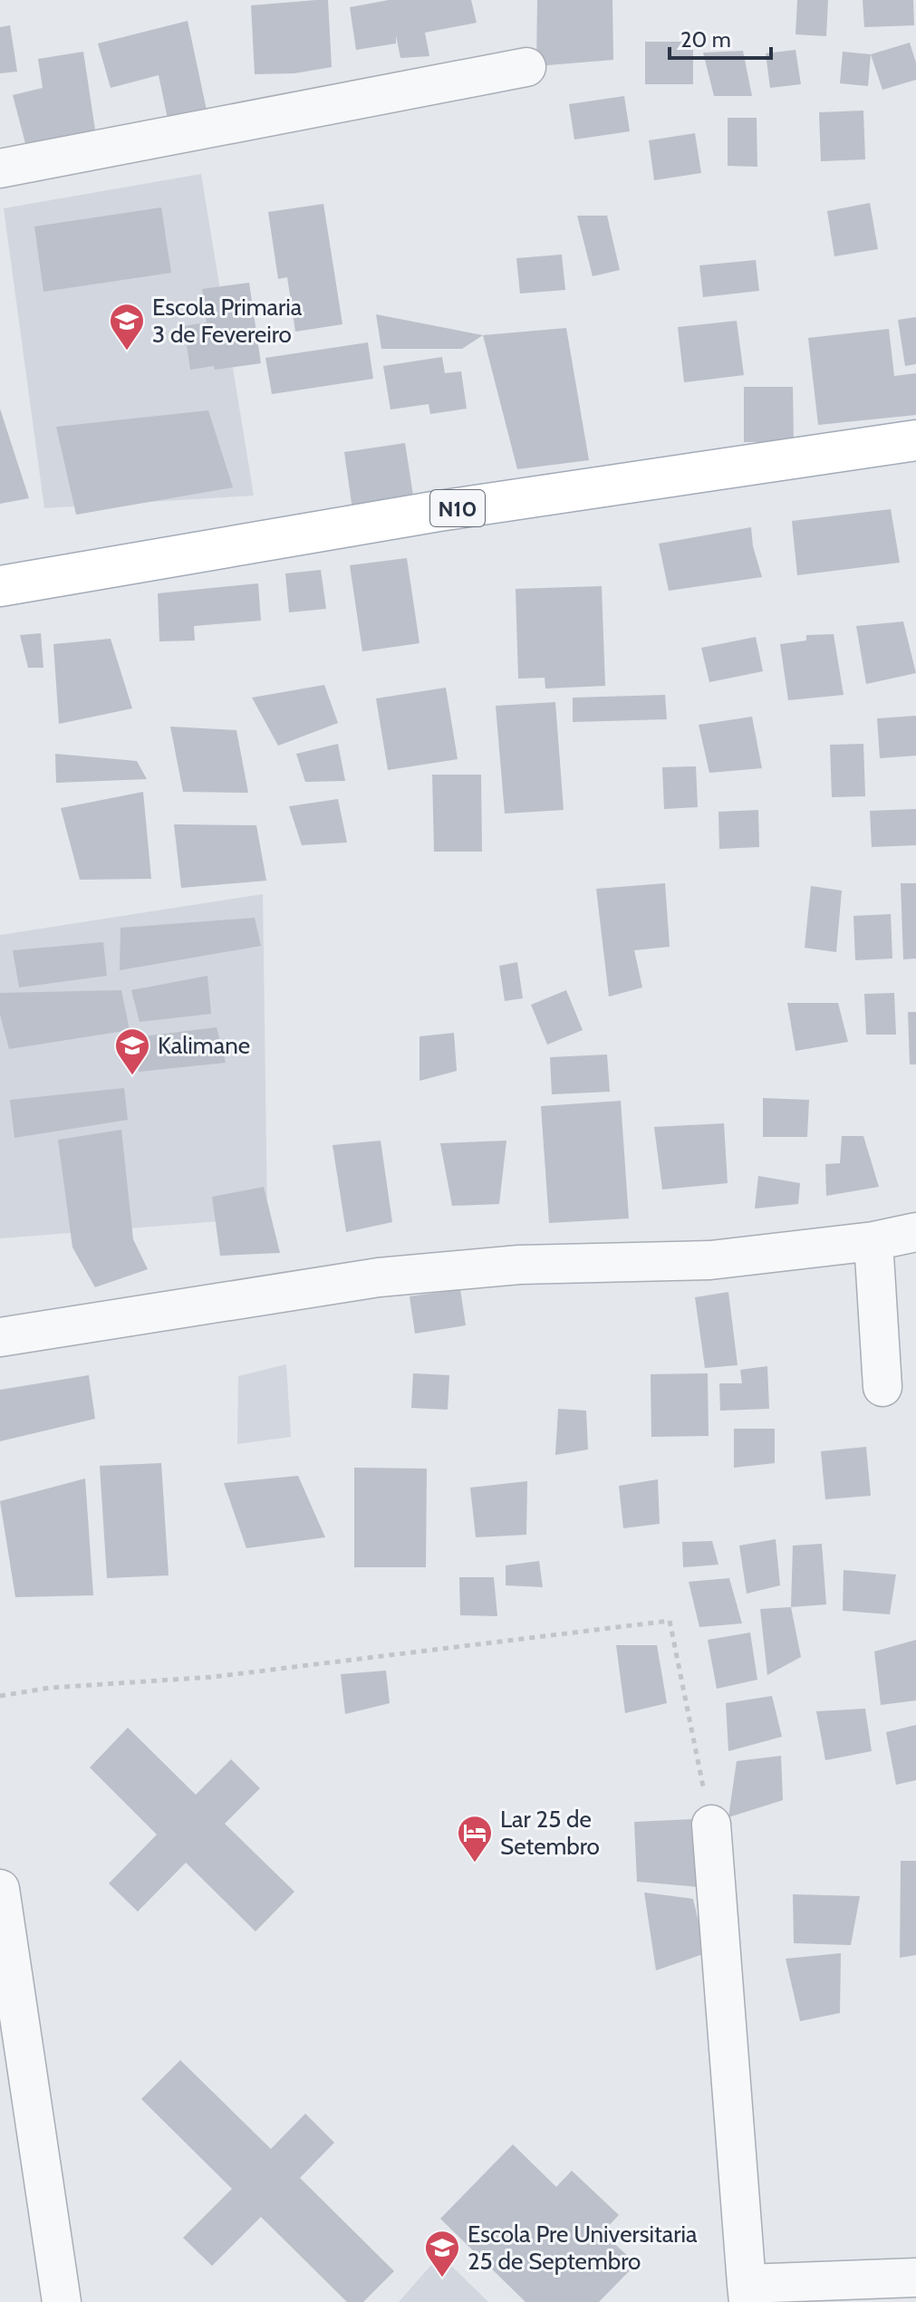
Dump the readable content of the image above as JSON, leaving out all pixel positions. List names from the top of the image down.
{
  "streets": {
    "main road": ["N10"]
  },
  "places": {
    "school or university": ["Escola Primaria 3 de Fevereiro", "Kalimane", "Escola Pre Universitaria 25 de Septembro"],
    "hotel": ["Lar 25 de Setembro"]
  },
  "scale_bar": "20 m"
}
